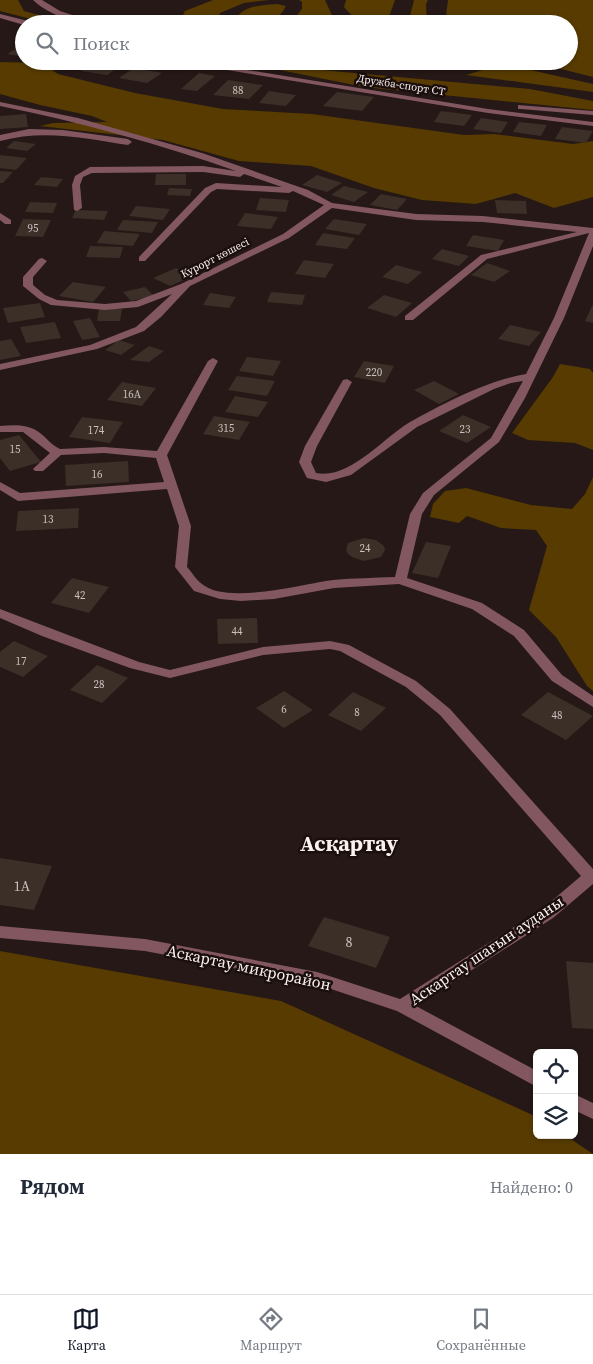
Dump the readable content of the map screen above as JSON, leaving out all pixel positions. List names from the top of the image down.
{
  "streets": {
    "street": [
      "Дружба-спорт СТ",
      "Курорт көшесі",
      "Аскартау шағын ауданы",
      "Аскартау микрорайон"
    ]
  },
  "crossings": [
    ["Аскартау шағын ауданы", "Аскартау микрорайон"]
  ],
  "districts": ["Асқартау"],
  "house_numbers": [
    "88",
    "95",
    "220",
    "16А",
    "315",
    "23",
    "174",
    "15",
    "16",
    "13",
    "24",
    "42",
    "44",
    "17",
    "28",
    "6",
    "8",
    "48",
    "1А",
    "8"
  ],
  "page": {
    "search": "Поиск",
    "heading": ["Рядом", "Найдено: 0"],
    "nav": ["Карта", "Маршрут", "Сохранённые"]
  }
}
